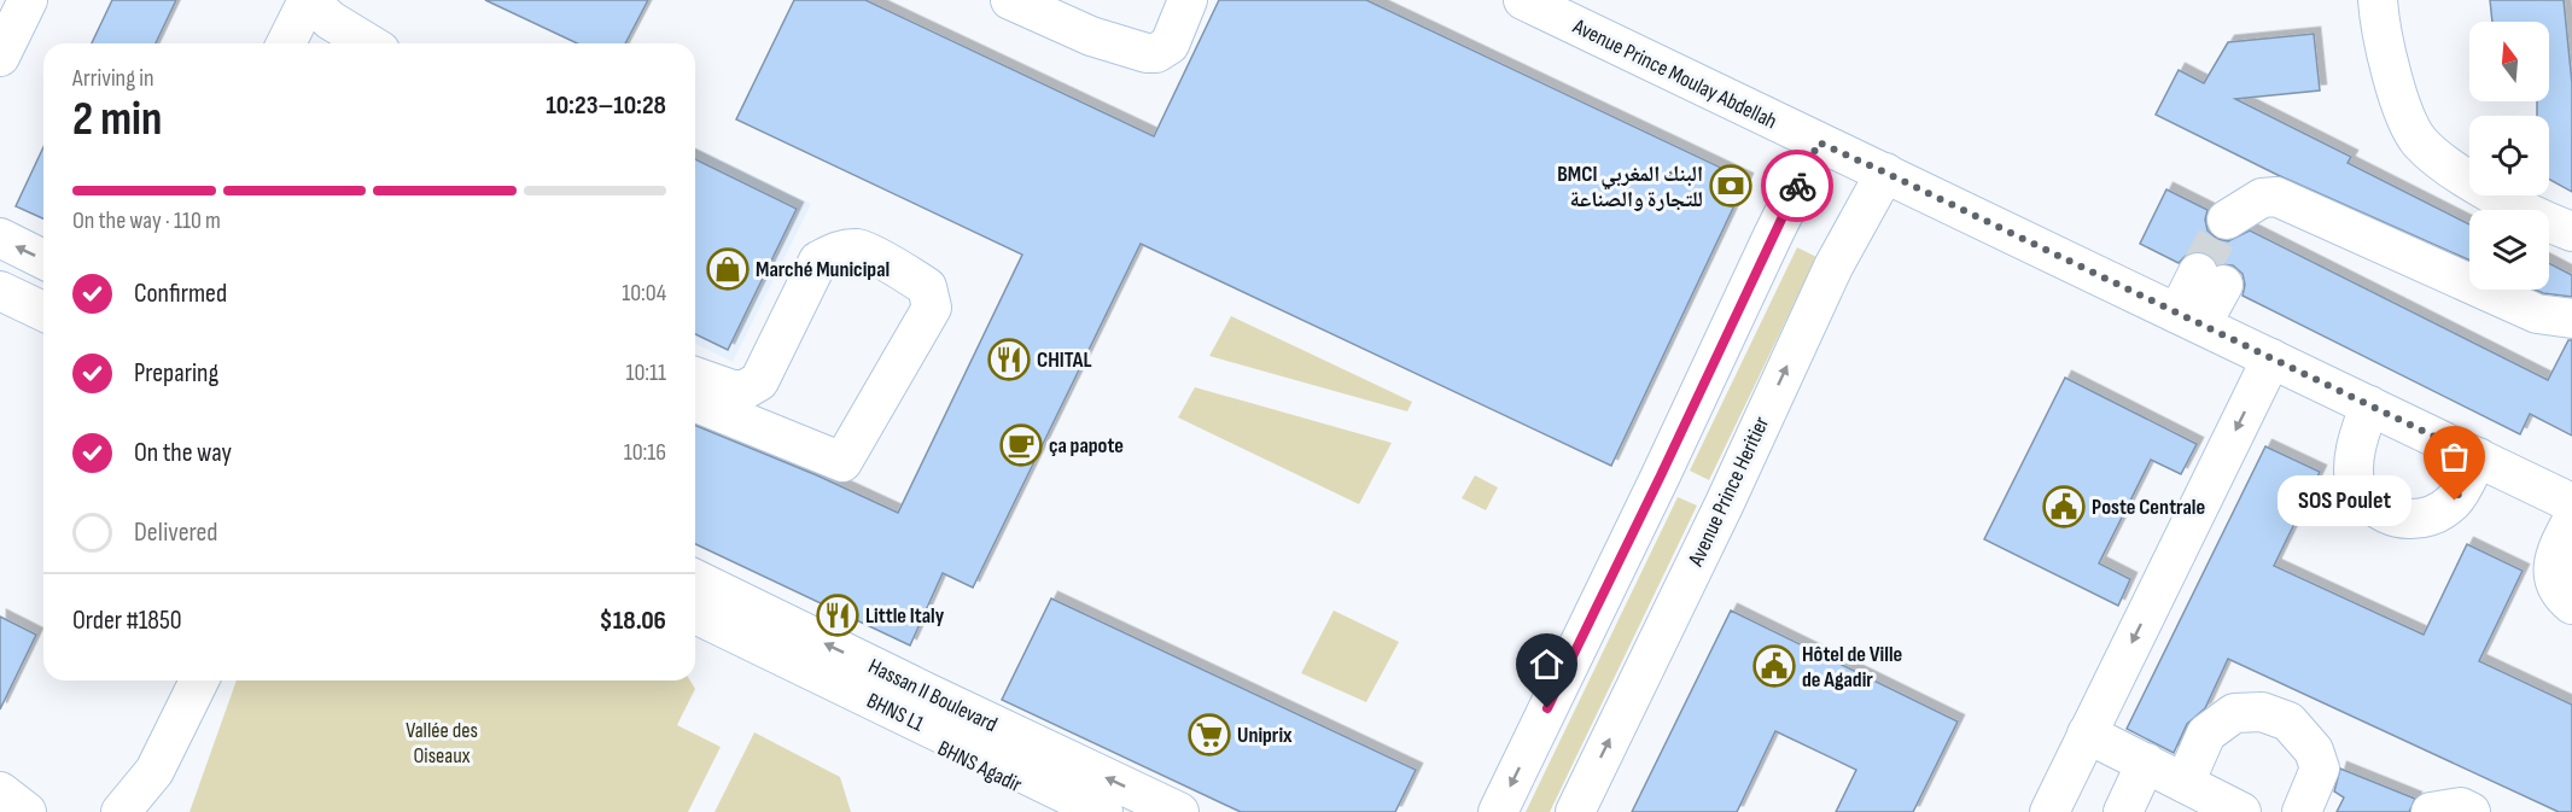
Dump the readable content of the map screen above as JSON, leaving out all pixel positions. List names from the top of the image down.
{
  "streets": {
    "street": [
      "Avenue Prince Moulay Abdellah",
      "Avenue Prince Heritier",
      "Hassan II Boulevard",
      "BHNS L1",
      "BHNS Agadir"
    ]
  },
  "crossings": [
    ["Avenue Prince Moulay Abdellah", "Avenue Prince Heritier"]
  ],
  "one_way": ["Hassan II Boulevard"],
  "parks": ["Vallée des Oiseaux"],
  "places": {
    "bank": ["BMCI البنك المغربي للتجارة والصناعة"],
    "shop": ["Marché Municipal"],
    "restaurant": ["CHITAL", "Little Italy"],
    "cafe": ["ça papote"],
    "other": ["SOS Poulet"],
    "public building": ["Poste Centrale", "Hôtel de Ville de Agadir"],
    "supermarket": ["Uniprix"]
  },
  "north": "top",
  "page": {
    "heading": ["2 min", "Arriving in", "10:23–10:28"],
    "panel": ["Order #1850", "$18.06"],
    "bar": "On the way · 110 m",
    "list": [
      ["Confirmed", "10:04"],
      ["Preparing", "10:11"],
      ["On the way", "10:16"],
      "Delivered"
    ],
    "bubble": "SOS Poulet"
  }
}
